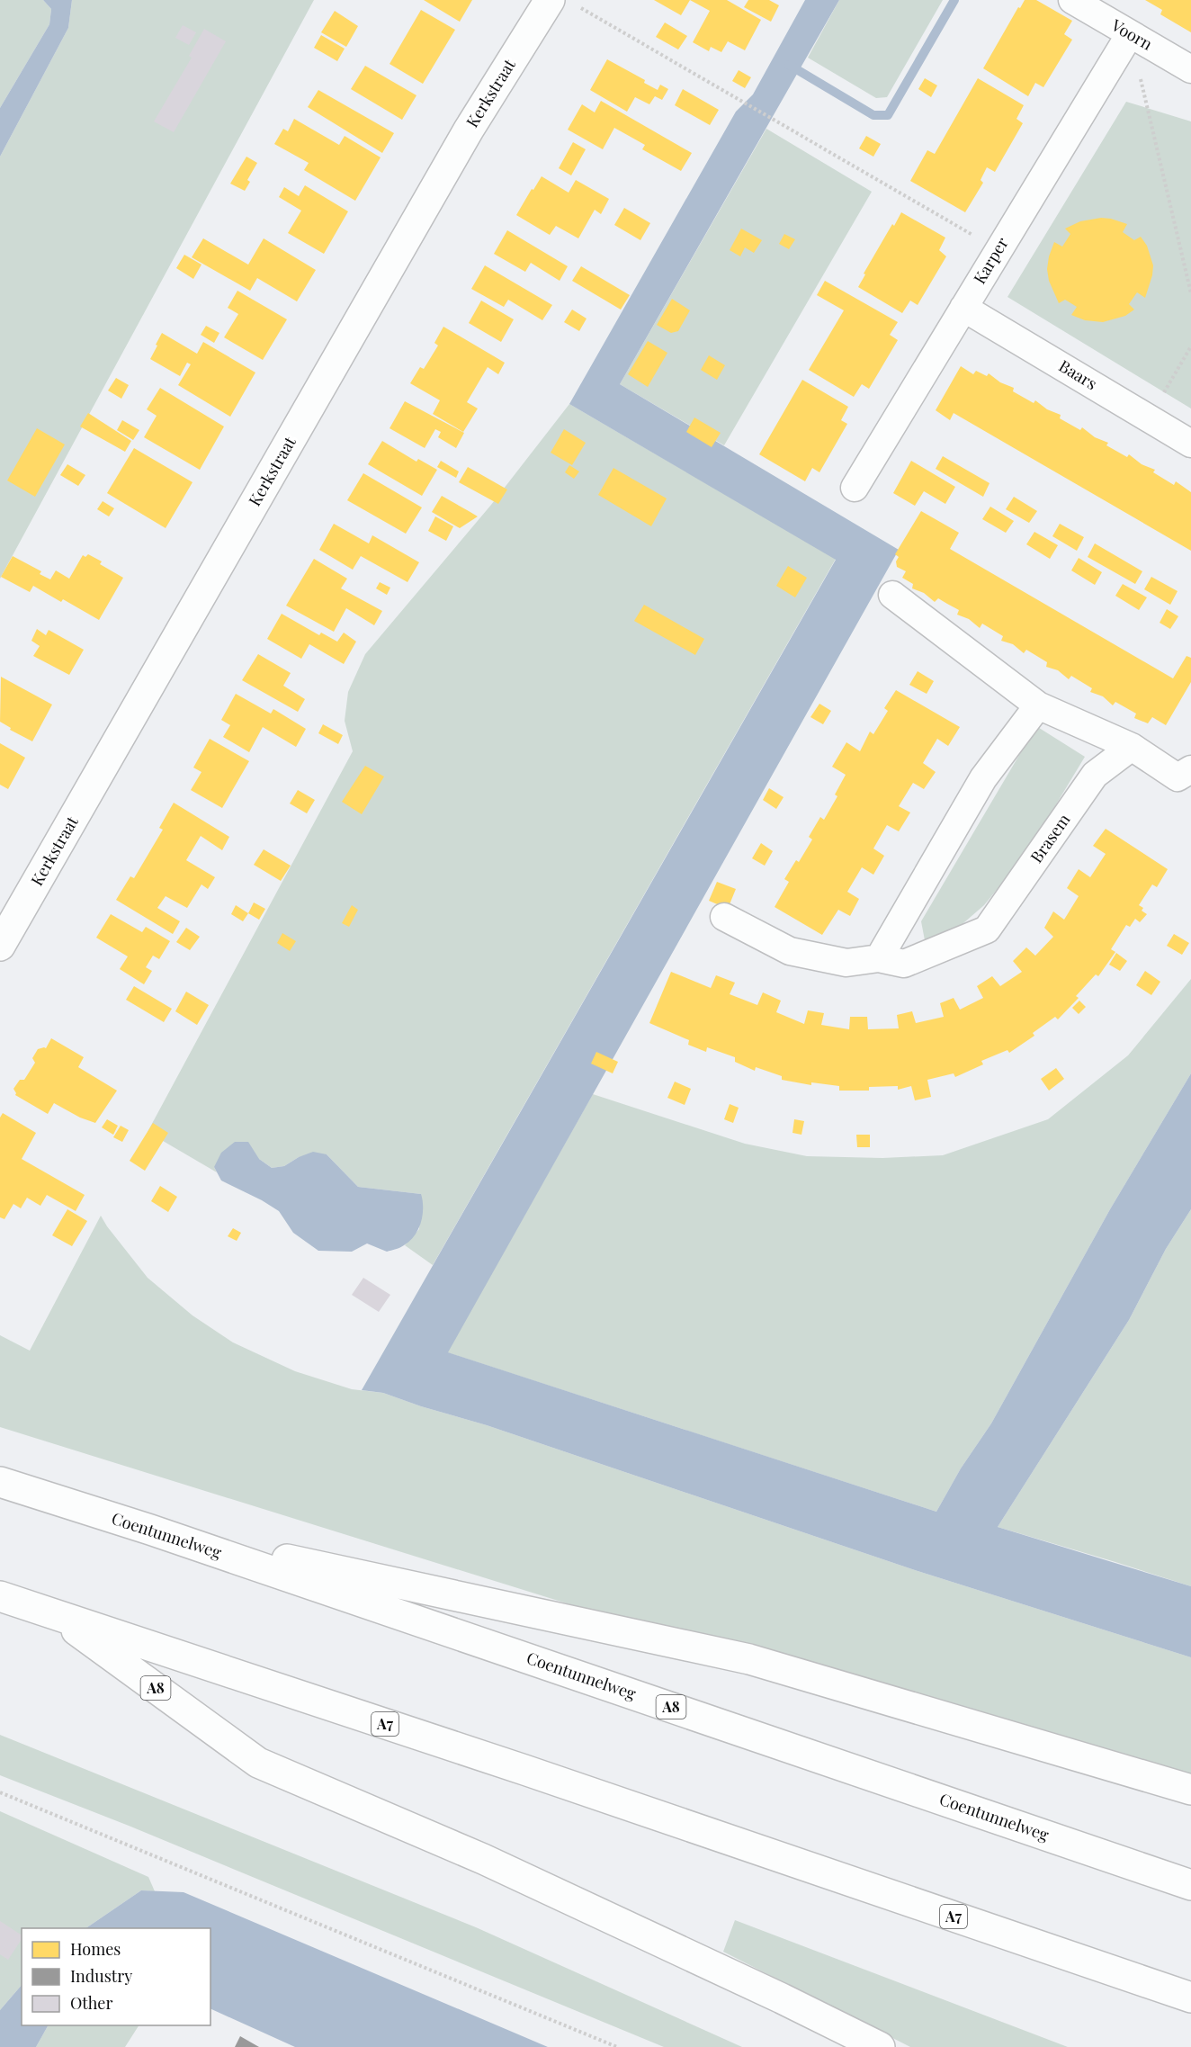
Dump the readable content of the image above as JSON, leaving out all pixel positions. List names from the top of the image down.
{
  "streets": {
    "main road": [
      "Kerkstraat",
      "Coentunnelweg",
      "A8",
      "A7"
    ],
    "street": [
      "Voorn",
      "Karper",
      "Baars",
      "Brasem"
    ]
  },
  "crossings": [
    ["Voorn", "Karper"],
    ["Karper", "Baars"],
    ["Coentunnelweg", "A8"],
    ["A8", "A7"]
  ],
  "legend": ["Homes", "Industry", "Other"]
}
